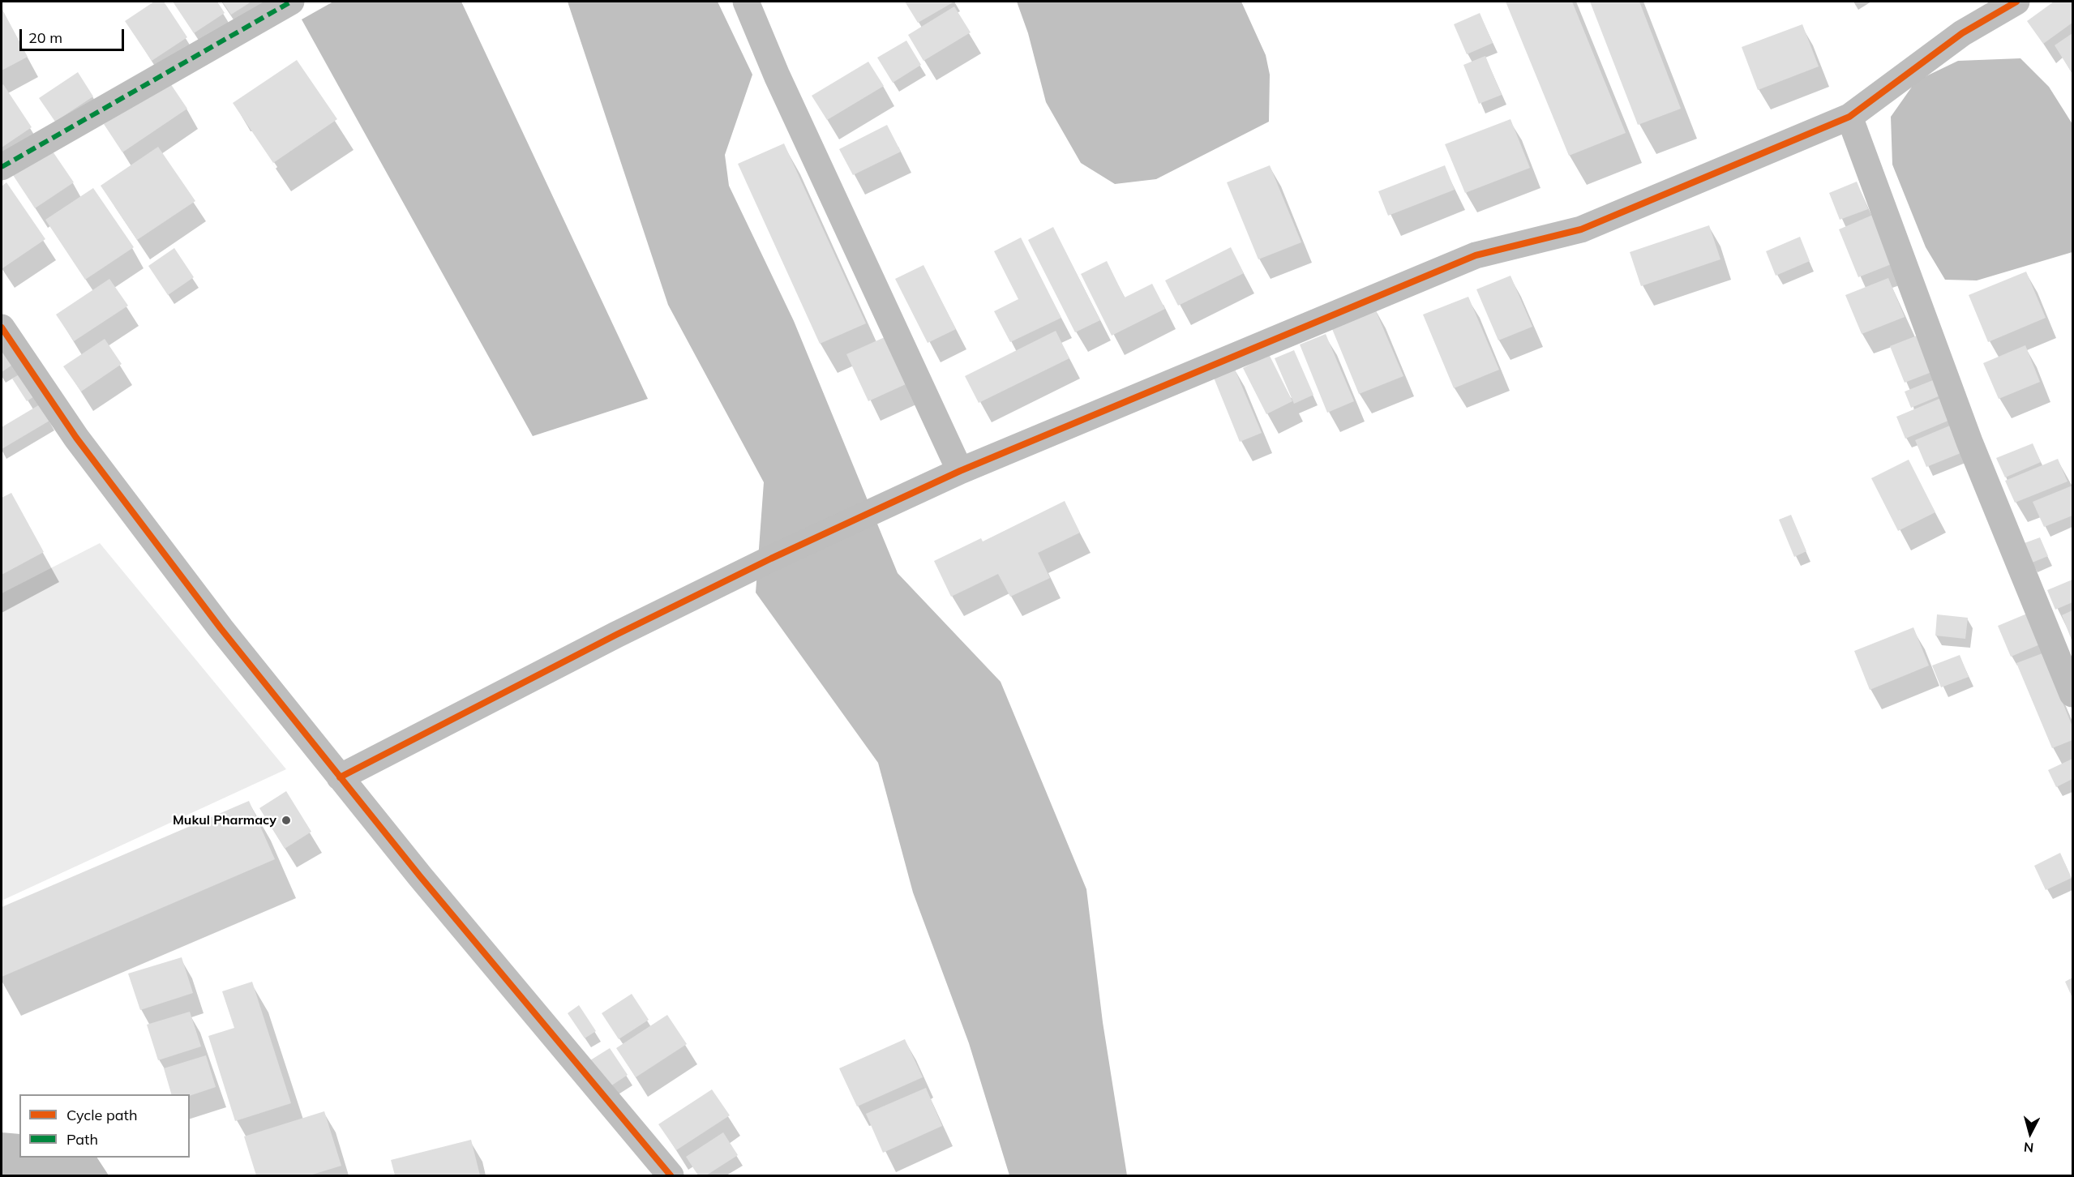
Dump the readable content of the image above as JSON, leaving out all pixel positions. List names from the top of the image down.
{
  "places": ["Mukul Pharmacy"],
  "legend": ["Cycle path", "Path"],
  "scale_bar": "20 m",
  "north": "bottom"
}
